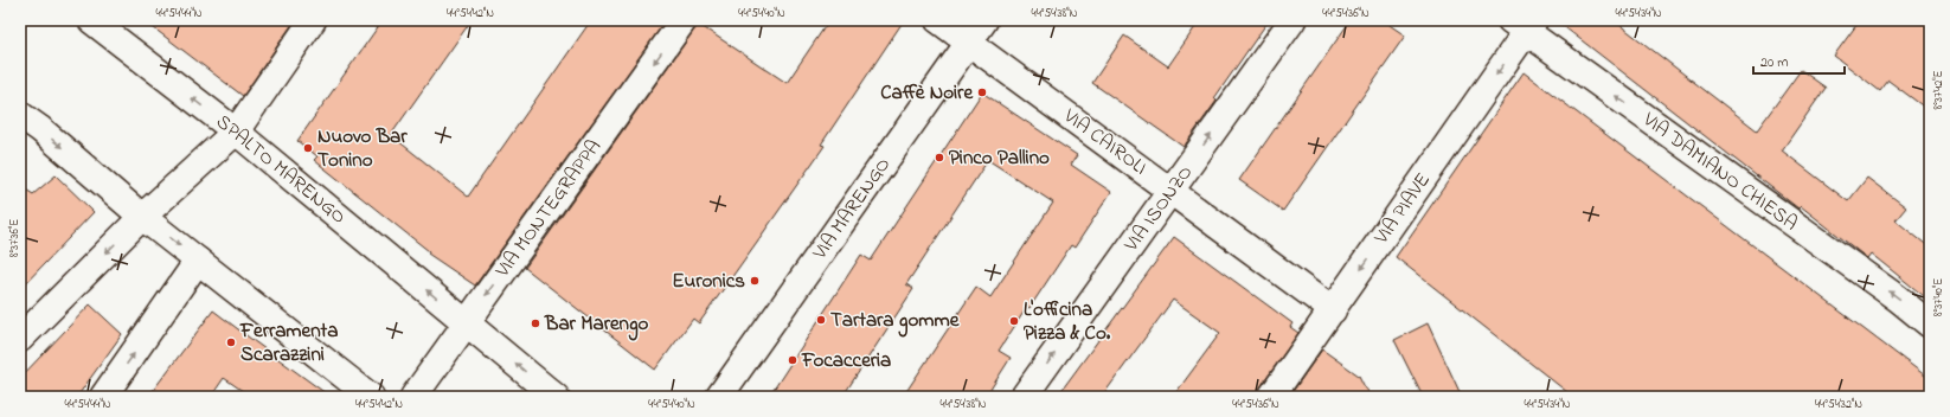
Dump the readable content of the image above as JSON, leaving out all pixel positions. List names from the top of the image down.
{
  "streets": {
    "street": [
      "VIA CAIROLI",
      "SPALTO MARENGO",
      "VIA DAMIANO CHIESA",
      "VIA MONTEGRAPPA",
      "VIA MARENGO",
      "VIA ISONZO",
      "VIA PIAVE"
    ]
  },
  "crossings": [
    ["VIA CAIROLI", "VIA MARENGO"],
    ["VIA CAIROLI", "VIA ISONZO"],
    ["VIA CAIROLI", "VIA PIAVE"],
    ["SPALTO MARENGO", "VIA MONTEGRAPPA"],
    ["VIA DAMIANO CHIESA", "VIA PIAVE"]
  ],
  "one_way": [
    "VIA DAMIANO CHIESA",
    "VIA MONTEGRAPPA",
    "VIA ISONZO",
    "VIA PIAVE"
  ],
  "places": [
    "Caffè Noire",
    "Nuovo Bar Tonino",
    "Pinco Pallino",
    "Euronics",
    "Tartara gomme",
    "L'officina Pizza & Co.",
    "Bar Marengo",
    "Ferramenta Scarazzini",
    "Focacceria"
  ],
  "scale_bar": "20 m",
  "coordinates": [
    "44°54'44\"N",
    "44°54'42\"N",
    "44°54'40\"N",
    "44°54'38\"N",
    "44°54'36\"N",
    "44°54'34\"N",
    "8°37'42\"E",
    "8°37'36\"E",
    "8°37'40\"E",
    "44°54'32\"N"
  ]
}
